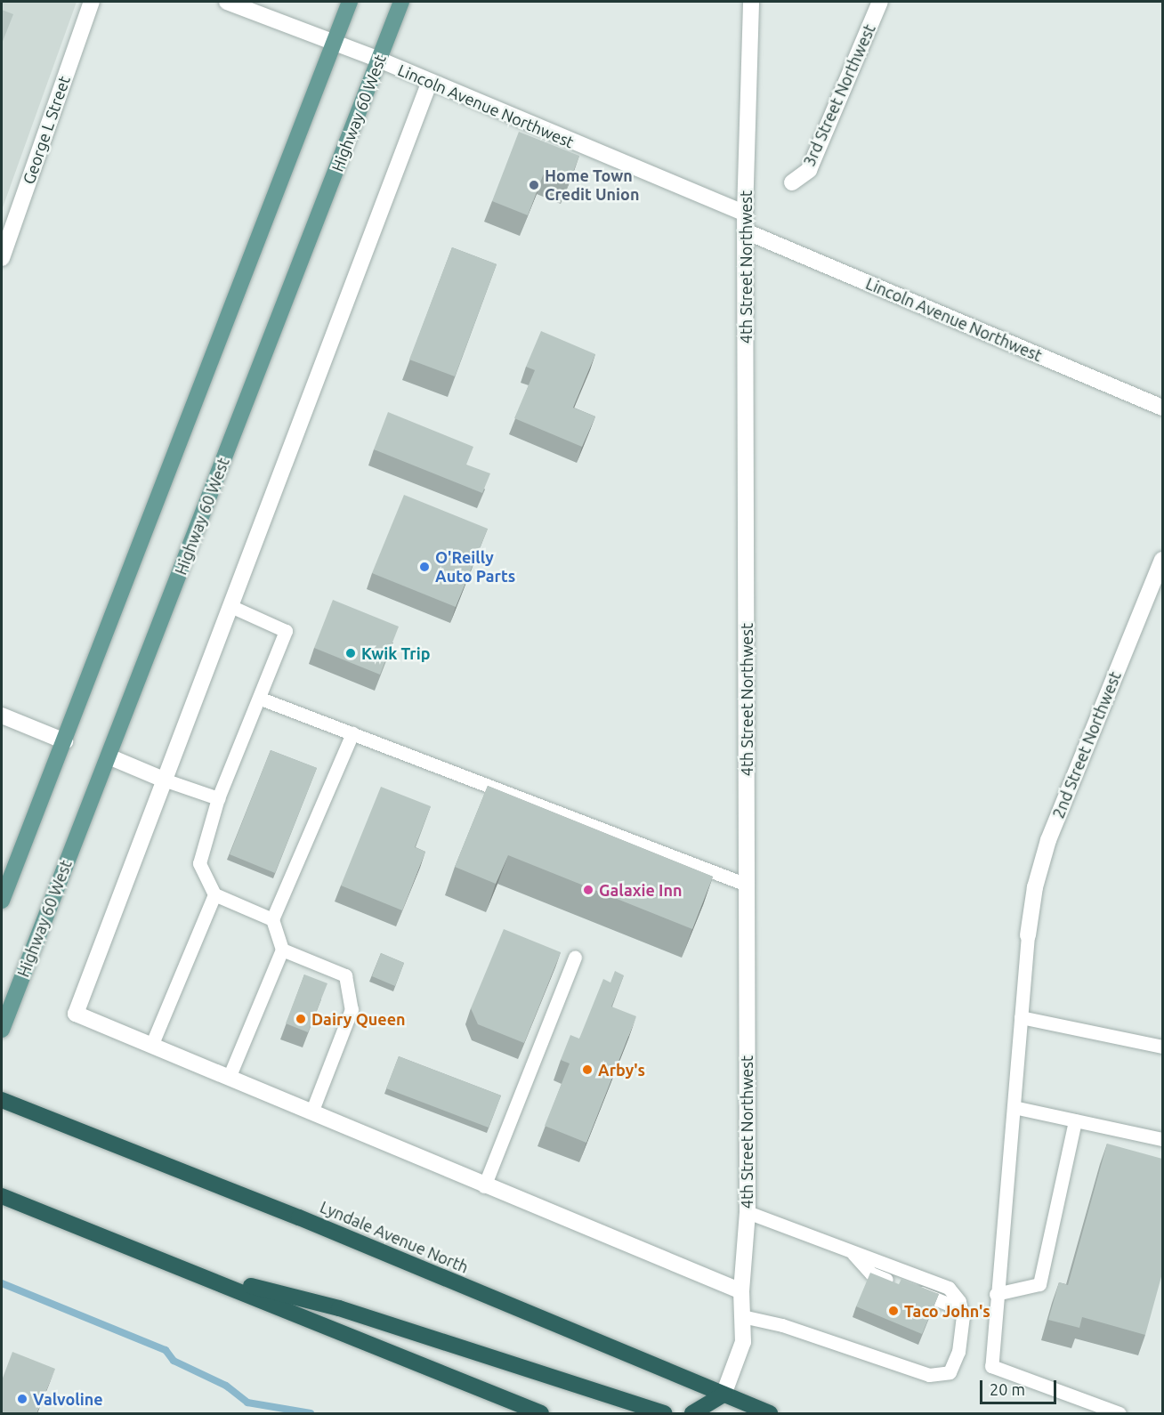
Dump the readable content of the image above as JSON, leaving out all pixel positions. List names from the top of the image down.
{
  "streets": {
    "highway": ["Lyndale Avenue North"],
    "main road": ["Highway 60 West"],
    "street": [
      "3rd Street Northwest",
      "Lincoln Avenue Northwest",
      "George L Street",
      "4th Street Northwest",
      "2nd Street Northwest"
    ]
  },
  "crossings": [
    ["Lincoln Avenue Northwest", "Highway 60 West"],
    ["Lincoln Avenue Northwest", "4th Street Northwest"],
    ["4th Street Northwest", "Lyndale Avenue North"]
  ],
  "places": [
    "Home Town Credit Union",
    "O'Reilly Auto Parts",
    "Kwik Trip",
    "Galaxie Inn",
    "Dairy Queen",
    "Arby's",
    "Taco John's",
    "Valvoline"
  ],
  "scale_bar": "20 m"
}
